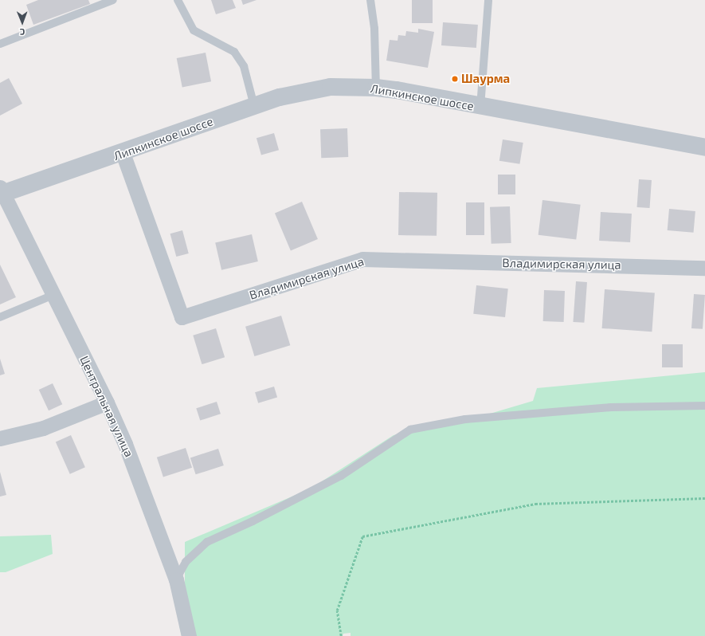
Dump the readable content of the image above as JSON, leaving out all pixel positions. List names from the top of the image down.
{
  "streets": {
    "street": ["Липкинское шоссе", "Владимирская улица", "Центральная улица"]
  },
  "crossings": [
    ["Липкинское шоссе", "Владимирская улица"],
    ["Липкинское шоссе", "Центральная улица"]
  ],
  "places": ["Шаурма"],
  "north": "bottom"
}
